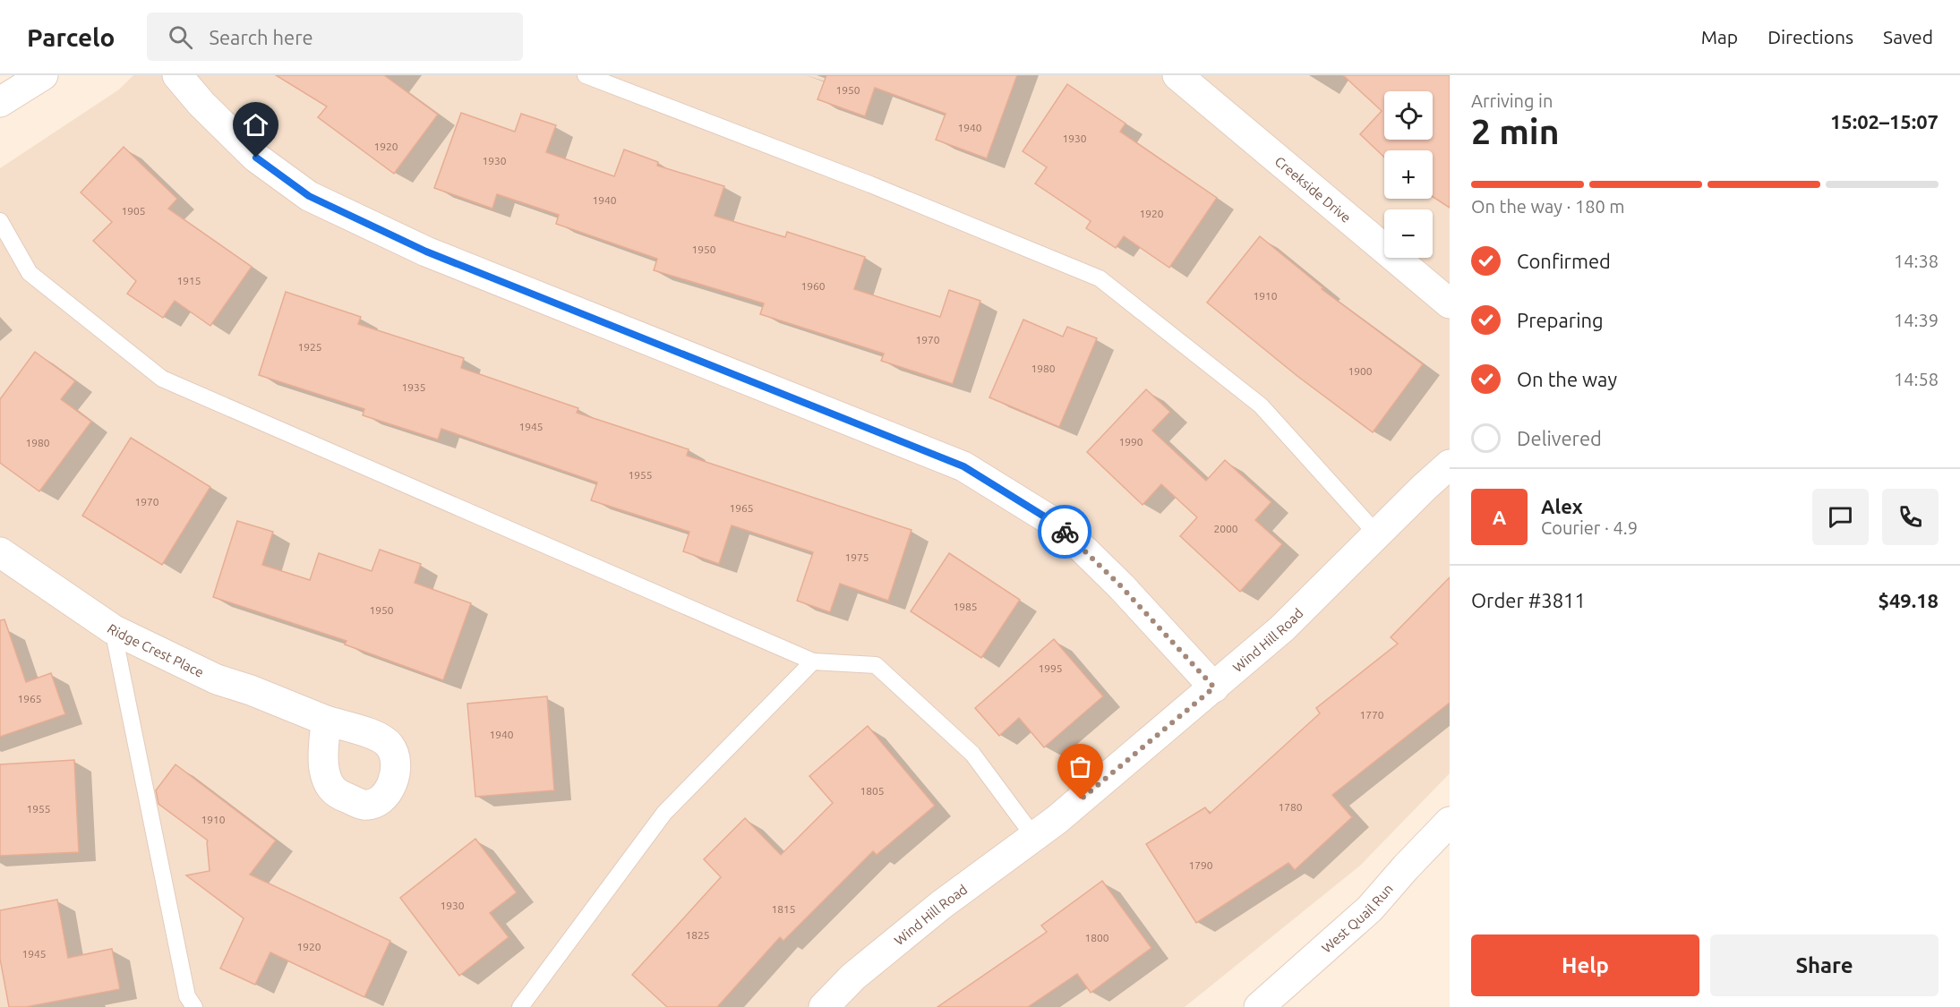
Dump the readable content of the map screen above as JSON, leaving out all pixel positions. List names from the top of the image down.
{
  "streets": {
    "street": [
      "Creekside Drive",
      "Wind Hill Road",
      "Ridge Crest Place",
      "West Quail Run"
    ]
  },
  "house_numbers": [
    "1950",
    "1940",
    "1930",
    "1920",
    "1930",
    "1940",
    "1905",
    "1920",
    "1950",
    "1915",
    "1960",
    "1910",
    "1970",
    "1925",
    "1980",
    "1900",
    "1935",
    "1945",
    "1990",
    "1980",
    "1955",
    "1970",
    "1965",
    "2000",
    "1975",
    "1985",
    "1950",
    "1995",
    "1965",
    "1770",
    "1940",
    "1805",
    "1780",
    "1955",
    "1910",
    "1790",
    "1930",
    "1815",
    "1825",
    "1800",
    "1920",
    "1945"
  ],
  "page": {
    "header": "Parcelo",
    "search": "Search here",
    "nav": ["Map", "Directions", "Saved"],
    "heading": ["2 min", "Arriving in", "15:02–15:07"],
    "panel": [
      "Alex",
      "Courier · 4.9",
      "Order #3811",
      "$49.18"
    ],
    "map_buttons": ["+", "−"],
    "bar": "On the way · 180 m",
    "list": [
      ["Confirmed", "14:38"],
      ["Preparing", "14:39"],
      ["On the way", "14:58"],
      "Delivered"
    ],
    "round": "A",
    "buttons": ["Help", "Share"]
  }
}
